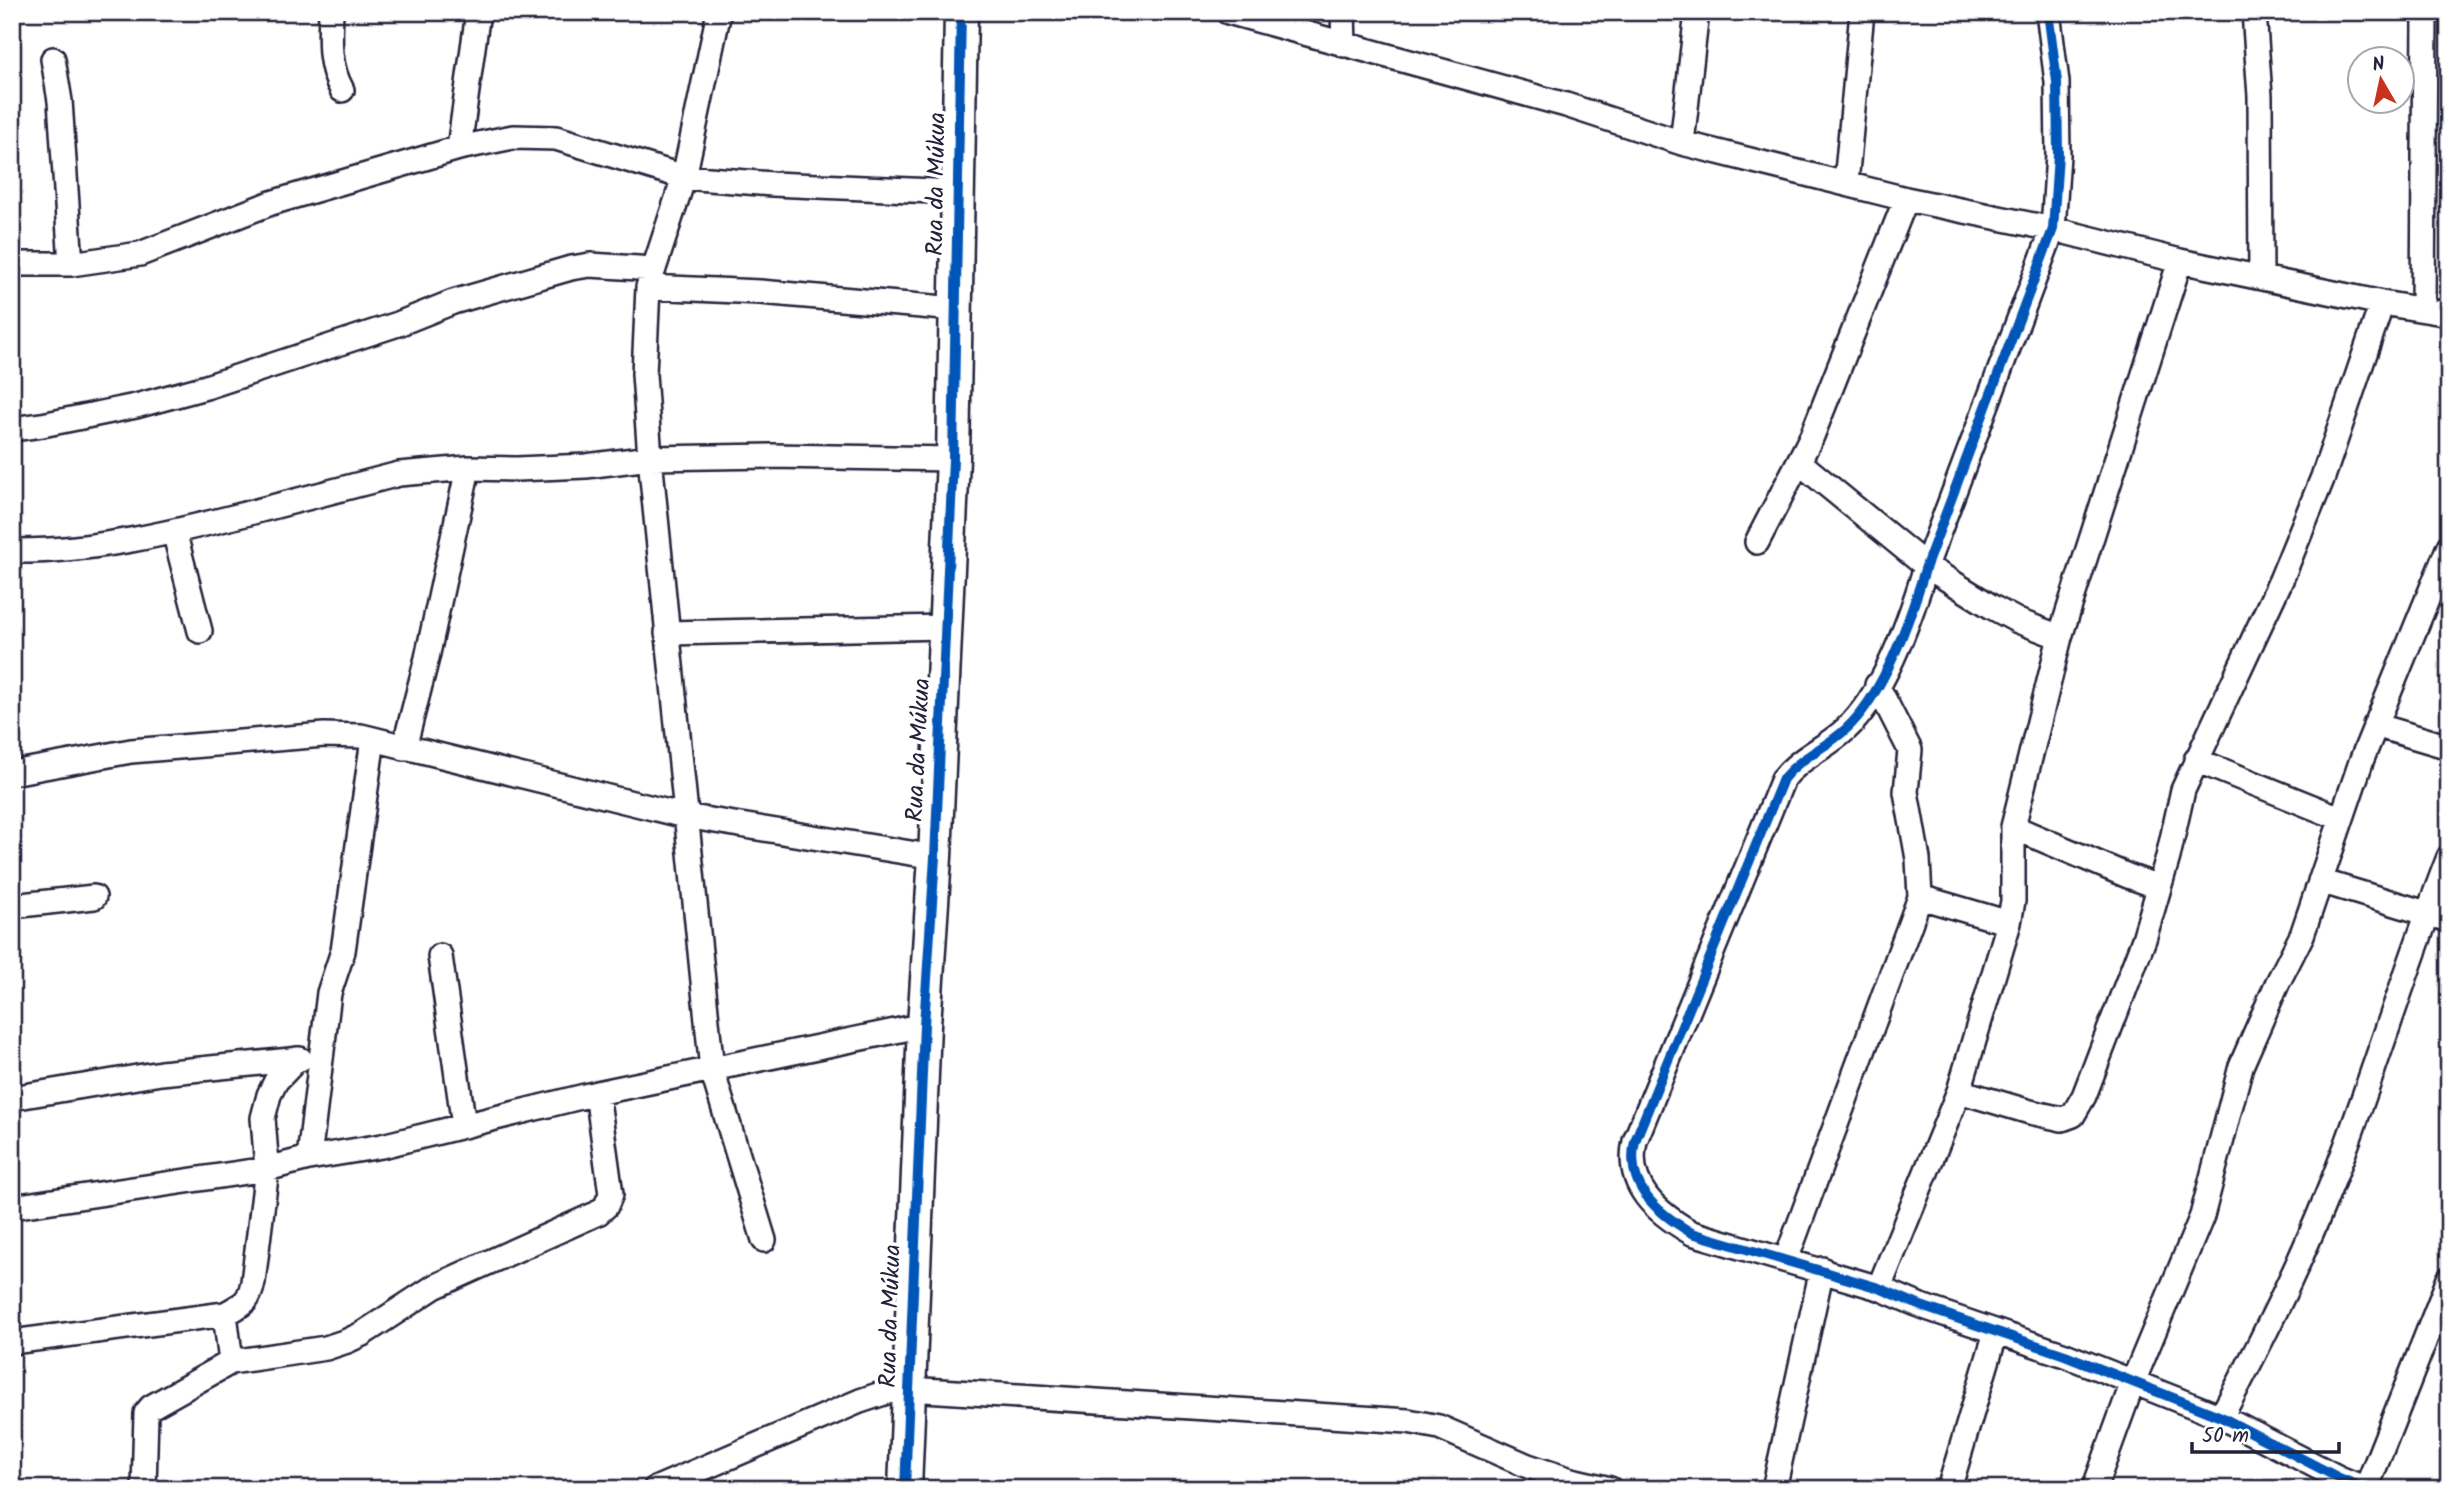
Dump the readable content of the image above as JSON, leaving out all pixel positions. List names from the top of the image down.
{
  "streets": {
    "street": ["Rua da Múkua"]
  },
  "scale_bar": "50 m",
  "north": "top"
}
